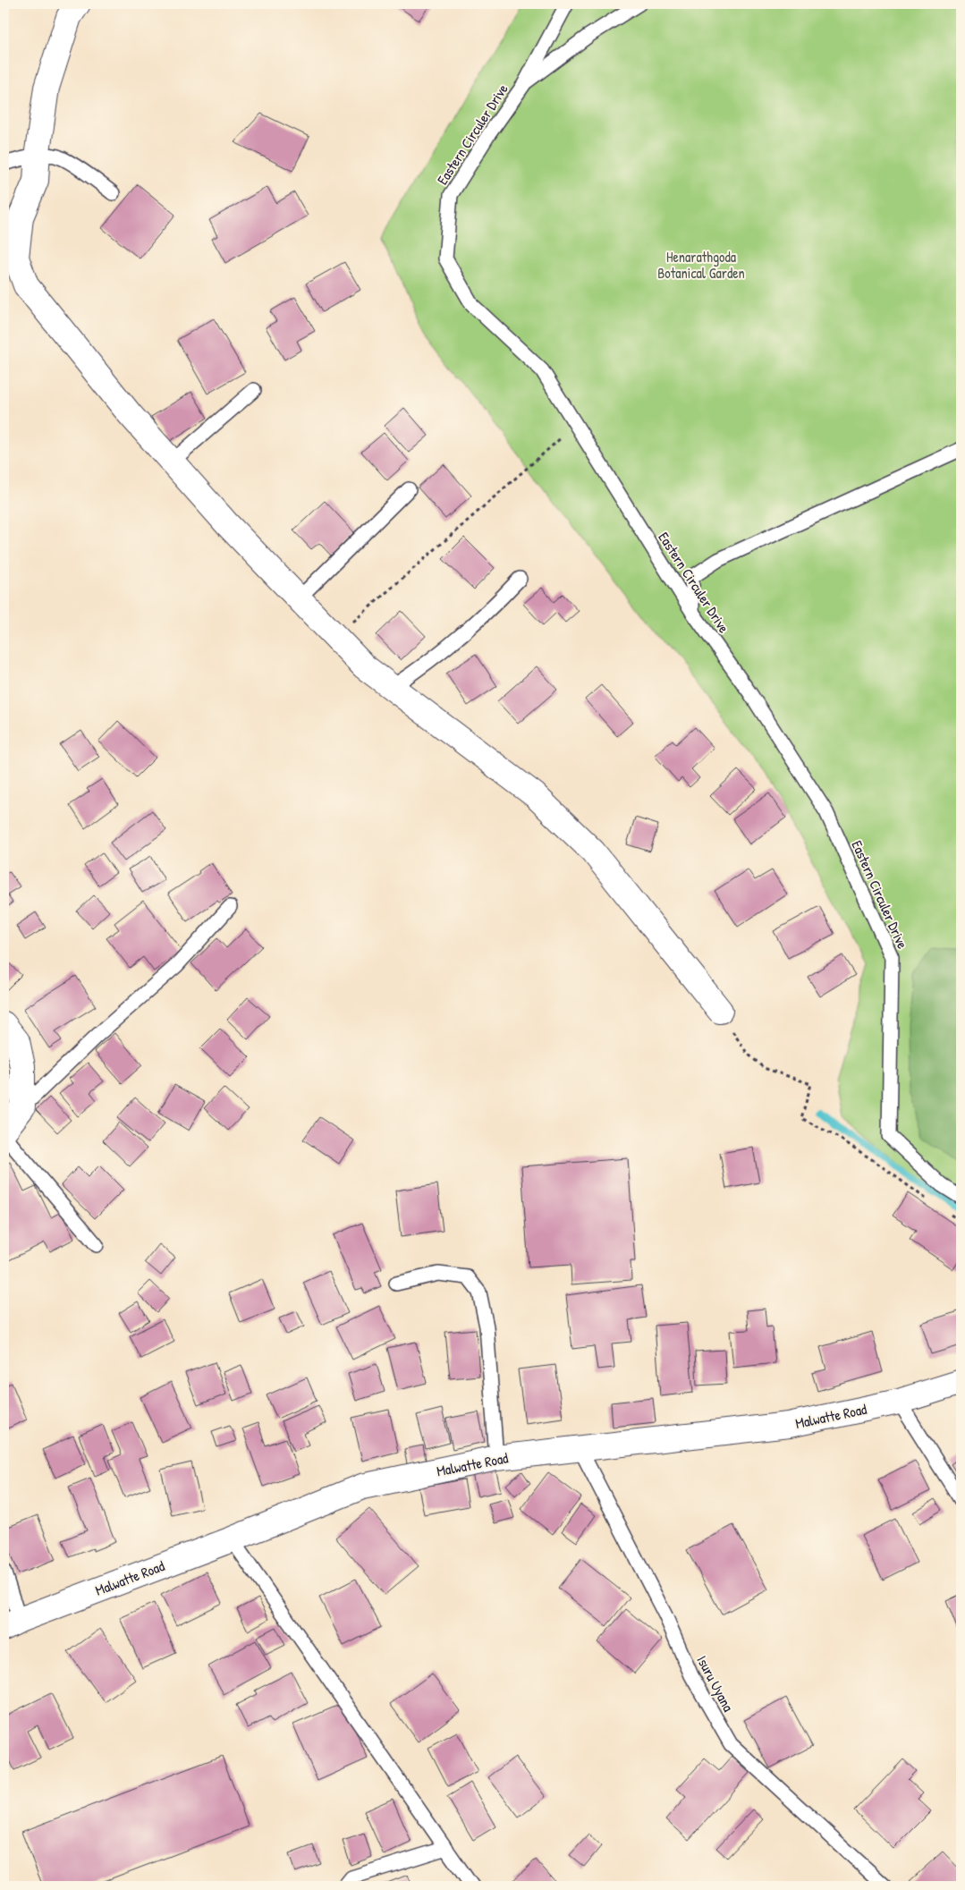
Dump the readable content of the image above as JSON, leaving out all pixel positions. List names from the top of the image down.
{
  "streets": {
    "street": ["Malwatte Road"],
    "lane": ["Eastern Circuler Drive", "Isuru Uyana"]
  },
  "crossings": [
    ["Malwatte Road", "Isuru Uyana"]
  ],
  "parks": ["Henarathgoda Botanical Garden"]
}
